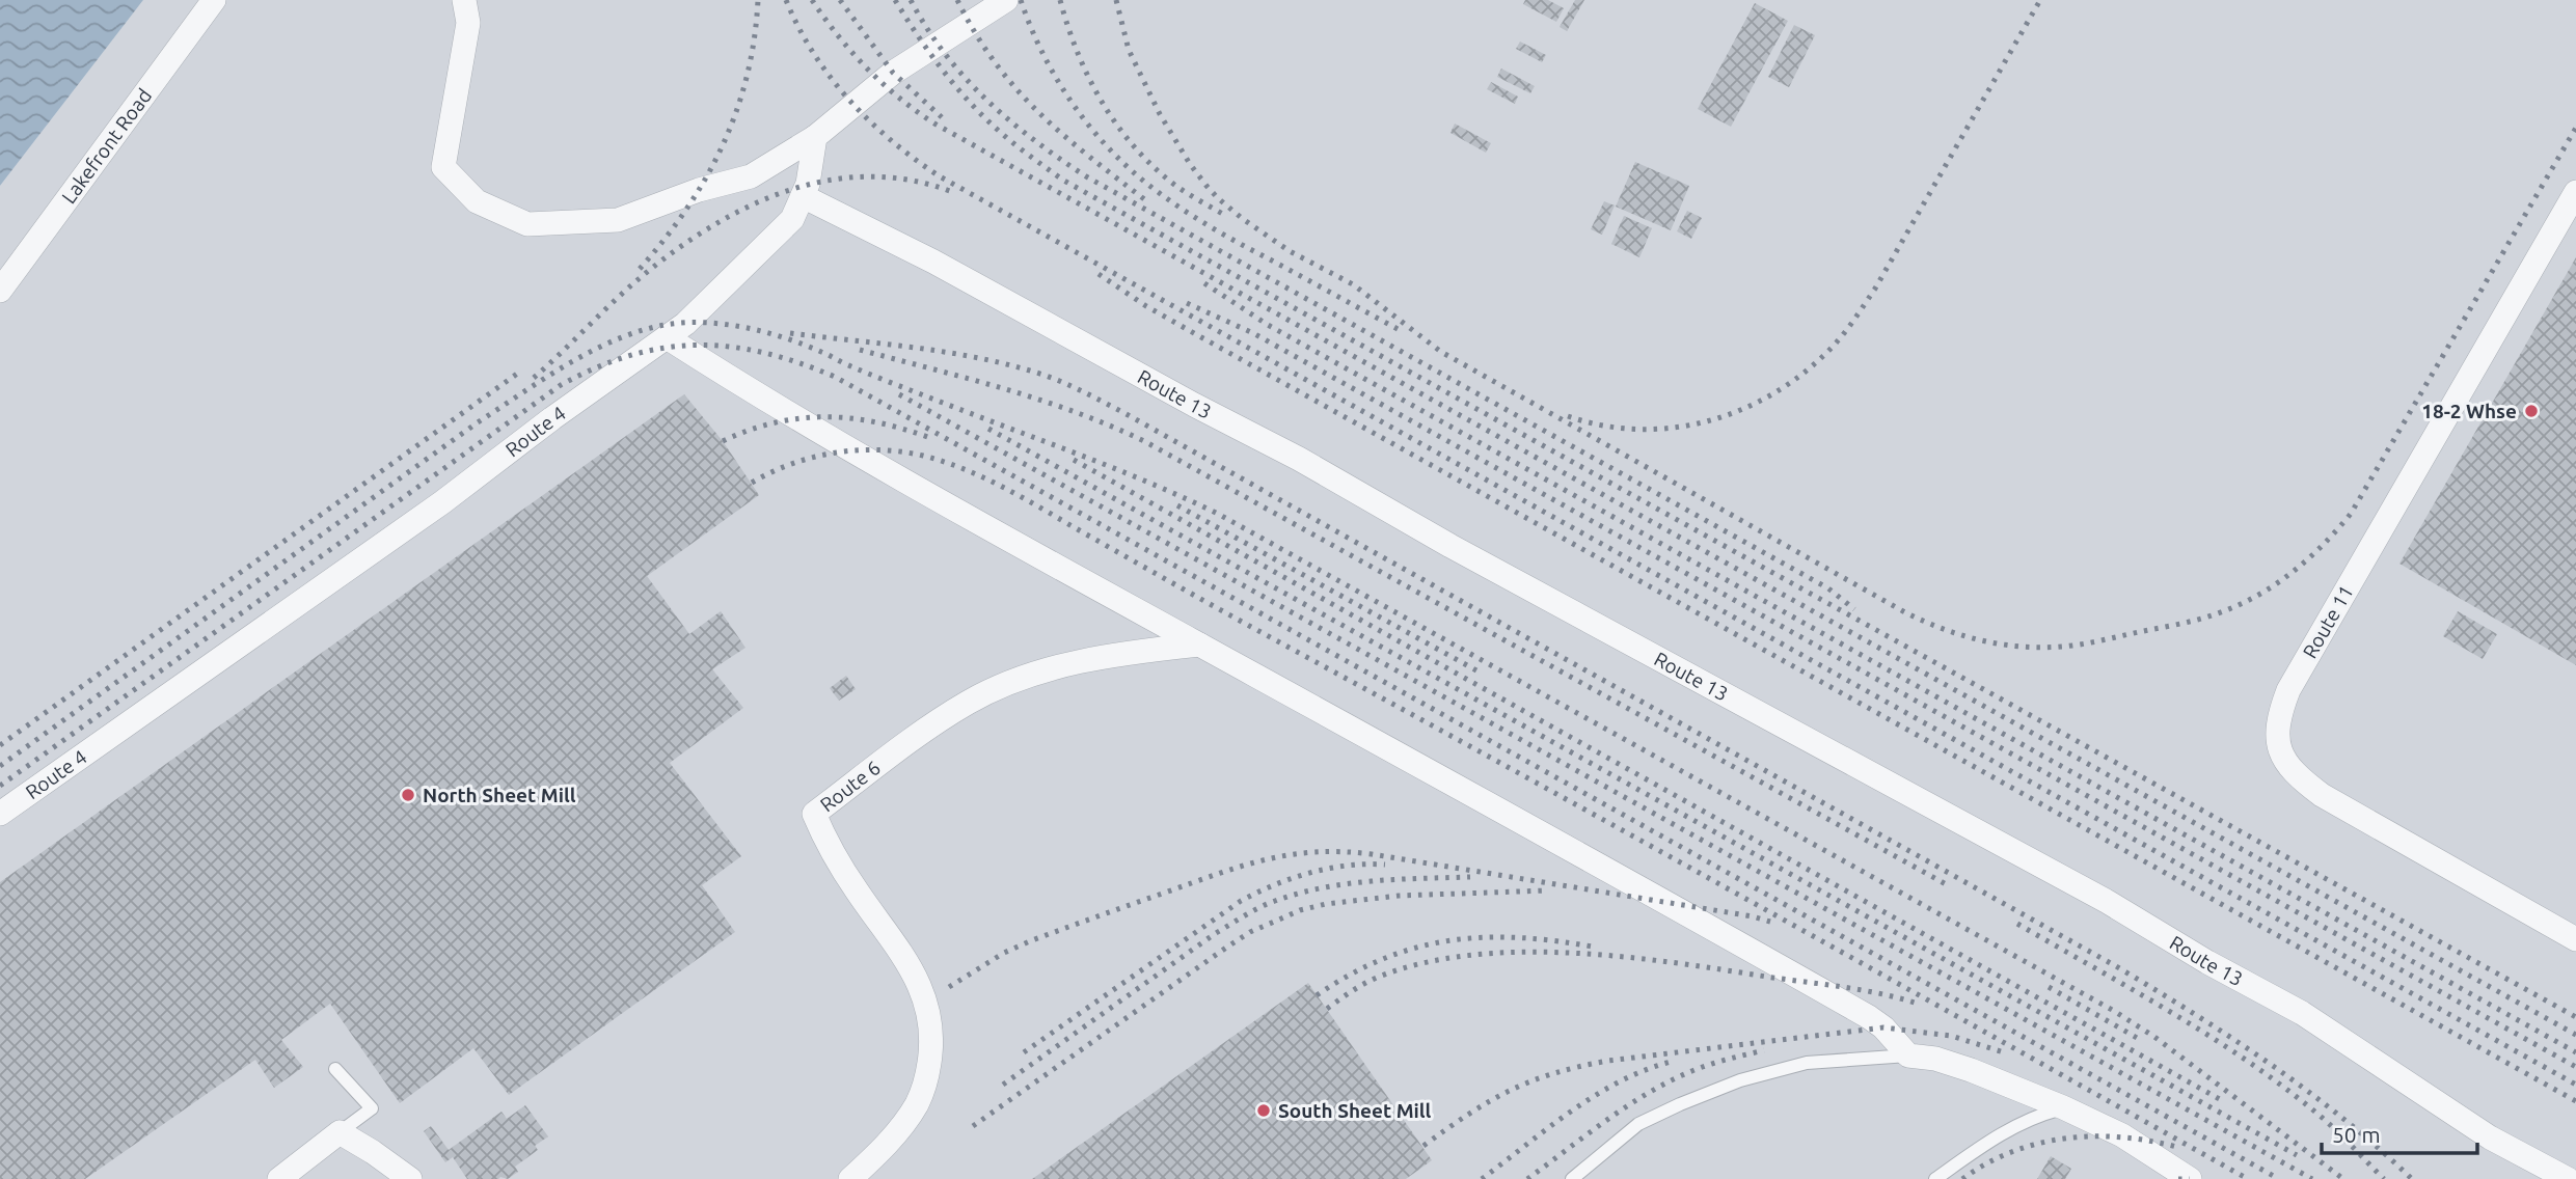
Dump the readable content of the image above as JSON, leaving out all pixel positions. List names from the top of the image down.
{
  "streets": {
    "street": [
      "Lakefront Road",
      "Route 13",
      "Route 4",
      "Route 11",
      "Route 6"
    ]
  },
  "crossings": [
    ["Route 13", "Route 4"]
  ],
  "places": ["18-2 Whse", "North Sheet Mill", "South Sheet Mill"],
  "scale_bar": "50 m"
}
